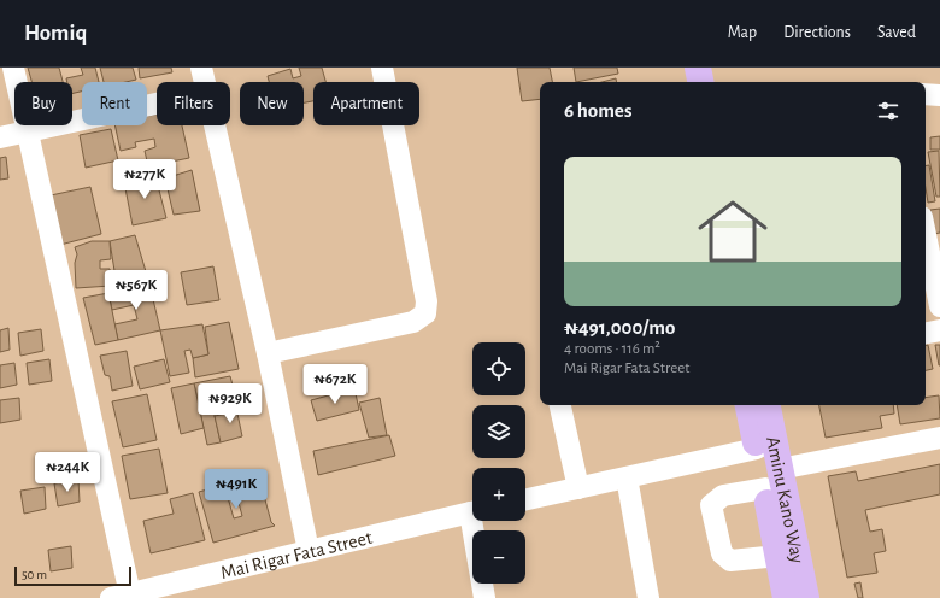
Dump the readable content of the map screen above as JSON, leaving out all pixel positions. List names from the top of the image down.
{
  "streets": {
    "main road": ["Aminu Kano Way"],
    "street": ["Mai Rigar Fata Street"]
  },
  "scale_bar": "50 m",
  "page": {
    "header": "Homiq",
    "nav": ["Map", "Directions", "Saved"],
    "chip": [
      "Buy",
      "Rent",
      "Filters",
      "New",
      "Apartment"
    ],
    "heading": "6 homes",
    "list": [
      {
        "name": "₦491,000/mo",
        "note": "4 rooms · 116 m² · Mai Rigar Fata Street"
      }
    ],
    "price": [
      "₦277K",
      "₦567K",
      "₦672K",
      "₦929K",
      "₦244K",
      "₦491K"
    ],
    "map_buttons": ["+", "−"],
    "scale": "50 m"
  }
}
